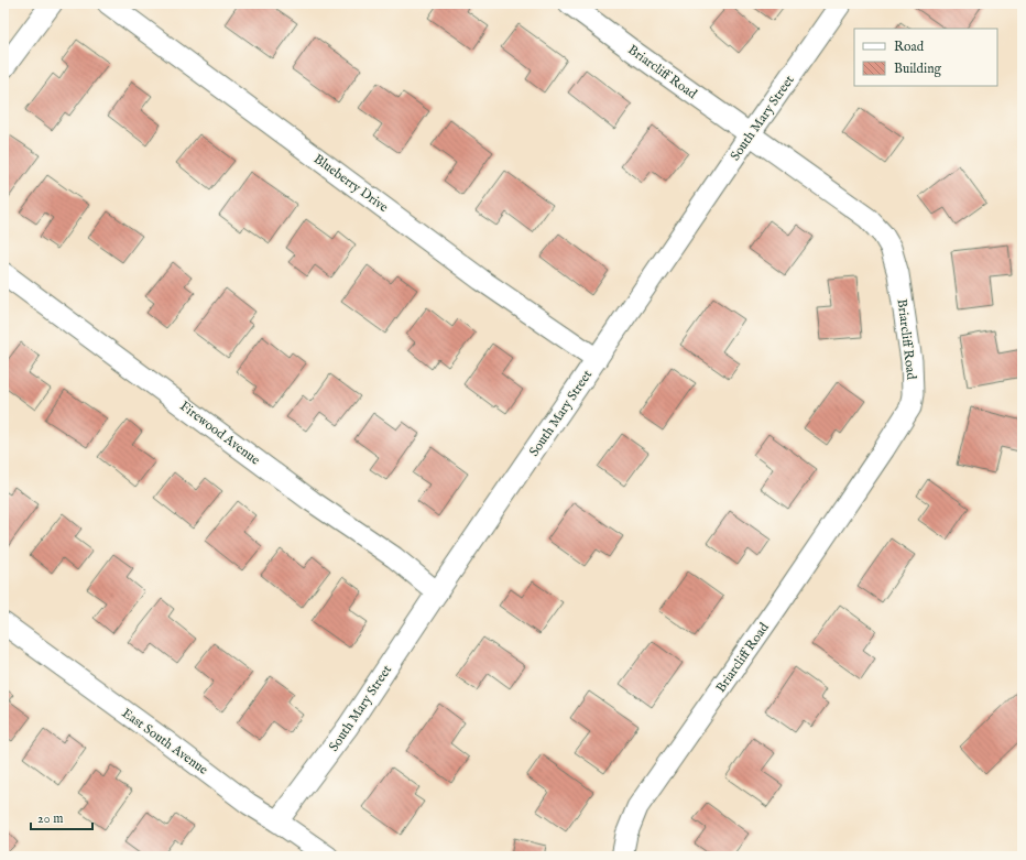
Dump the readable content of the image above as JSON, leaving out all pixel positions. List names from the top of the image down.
{
  "streets": {
    "street": [
      "Briarcliff Road",
      "South Mary Street",
      "Blueberry Drive",
      "Firewood Avenue",
      "East South Avenue"
    ]
  },
  "crossings": [
    ["Briarcliff Road", "South Mary Street"],
    ["South Mary Street", "Blueberry Drive"],
    ["South Mary Street", "Firewood Avenue"],
    ["South Mary Street", "East South Avenue"]
  ],
  "legend": ["Road", "Building"],
  "scale_bar": "20 m"
}
